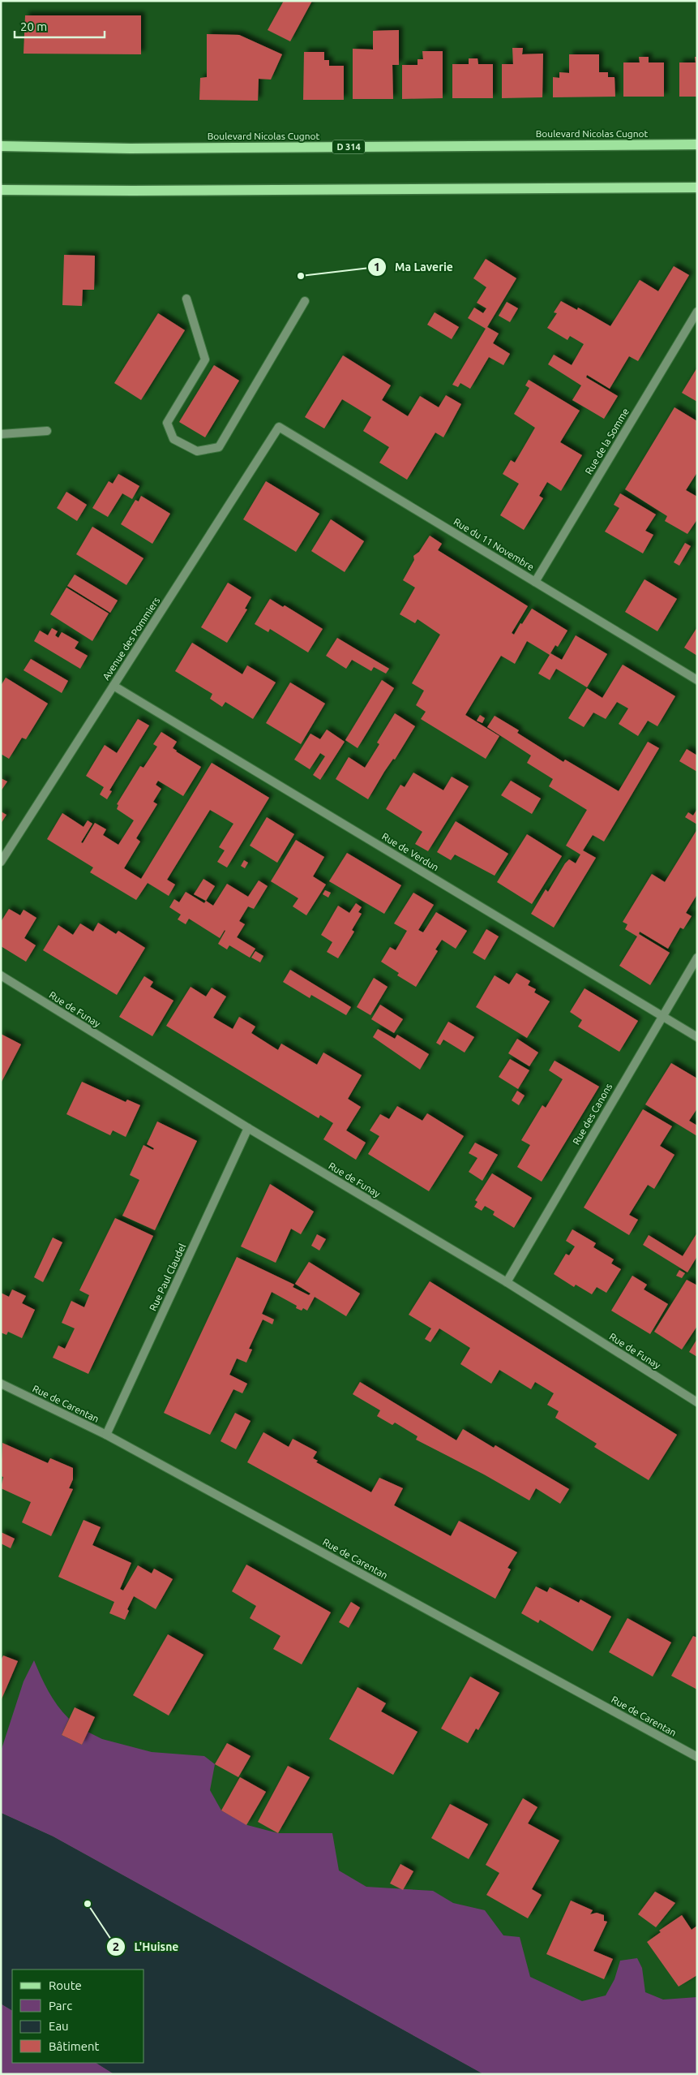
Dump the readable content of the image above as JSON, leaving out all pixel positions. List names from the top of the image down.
{
  "streets": {
    "main road": ["Boulevard Nicolas Cugnot", "D 314"],
    "street": [
      "Rue de la Somme",
      "Rue du 11 Novembre",
      "Avenue des Pommiers",
      "Rue de Verdun",
      "Rue de Funay",
      "Rue des Canons",
      "Rue Paul Claudel",
      "Rue de Carentan"
    ]
  },
  "crossings": [
    ["Rue de la Somme", "Rue du 11 Novembre"],
    ["Rue du 11 Novembre", "Avenue des Pommiers"],
    ["Avenue des Pommiers", "Rue de Verdun"],
    ["Rue de Verdun", "Rue des Canons"],
    ["Rue de Funay", "Rue des Canons"],
    ["Rue de Funay", "Rue Paul Claudel"],
    ["Rue Paul Claudel", "Rue de Carentan"]
  ],
  "places": ["Ma Laverie", "L'Huisne"],
  "legend": [
    "Route",
    "Parc",
    "Eau",
    "Bâtiment"
  ],
  "scale_bar": "20 m"
}
